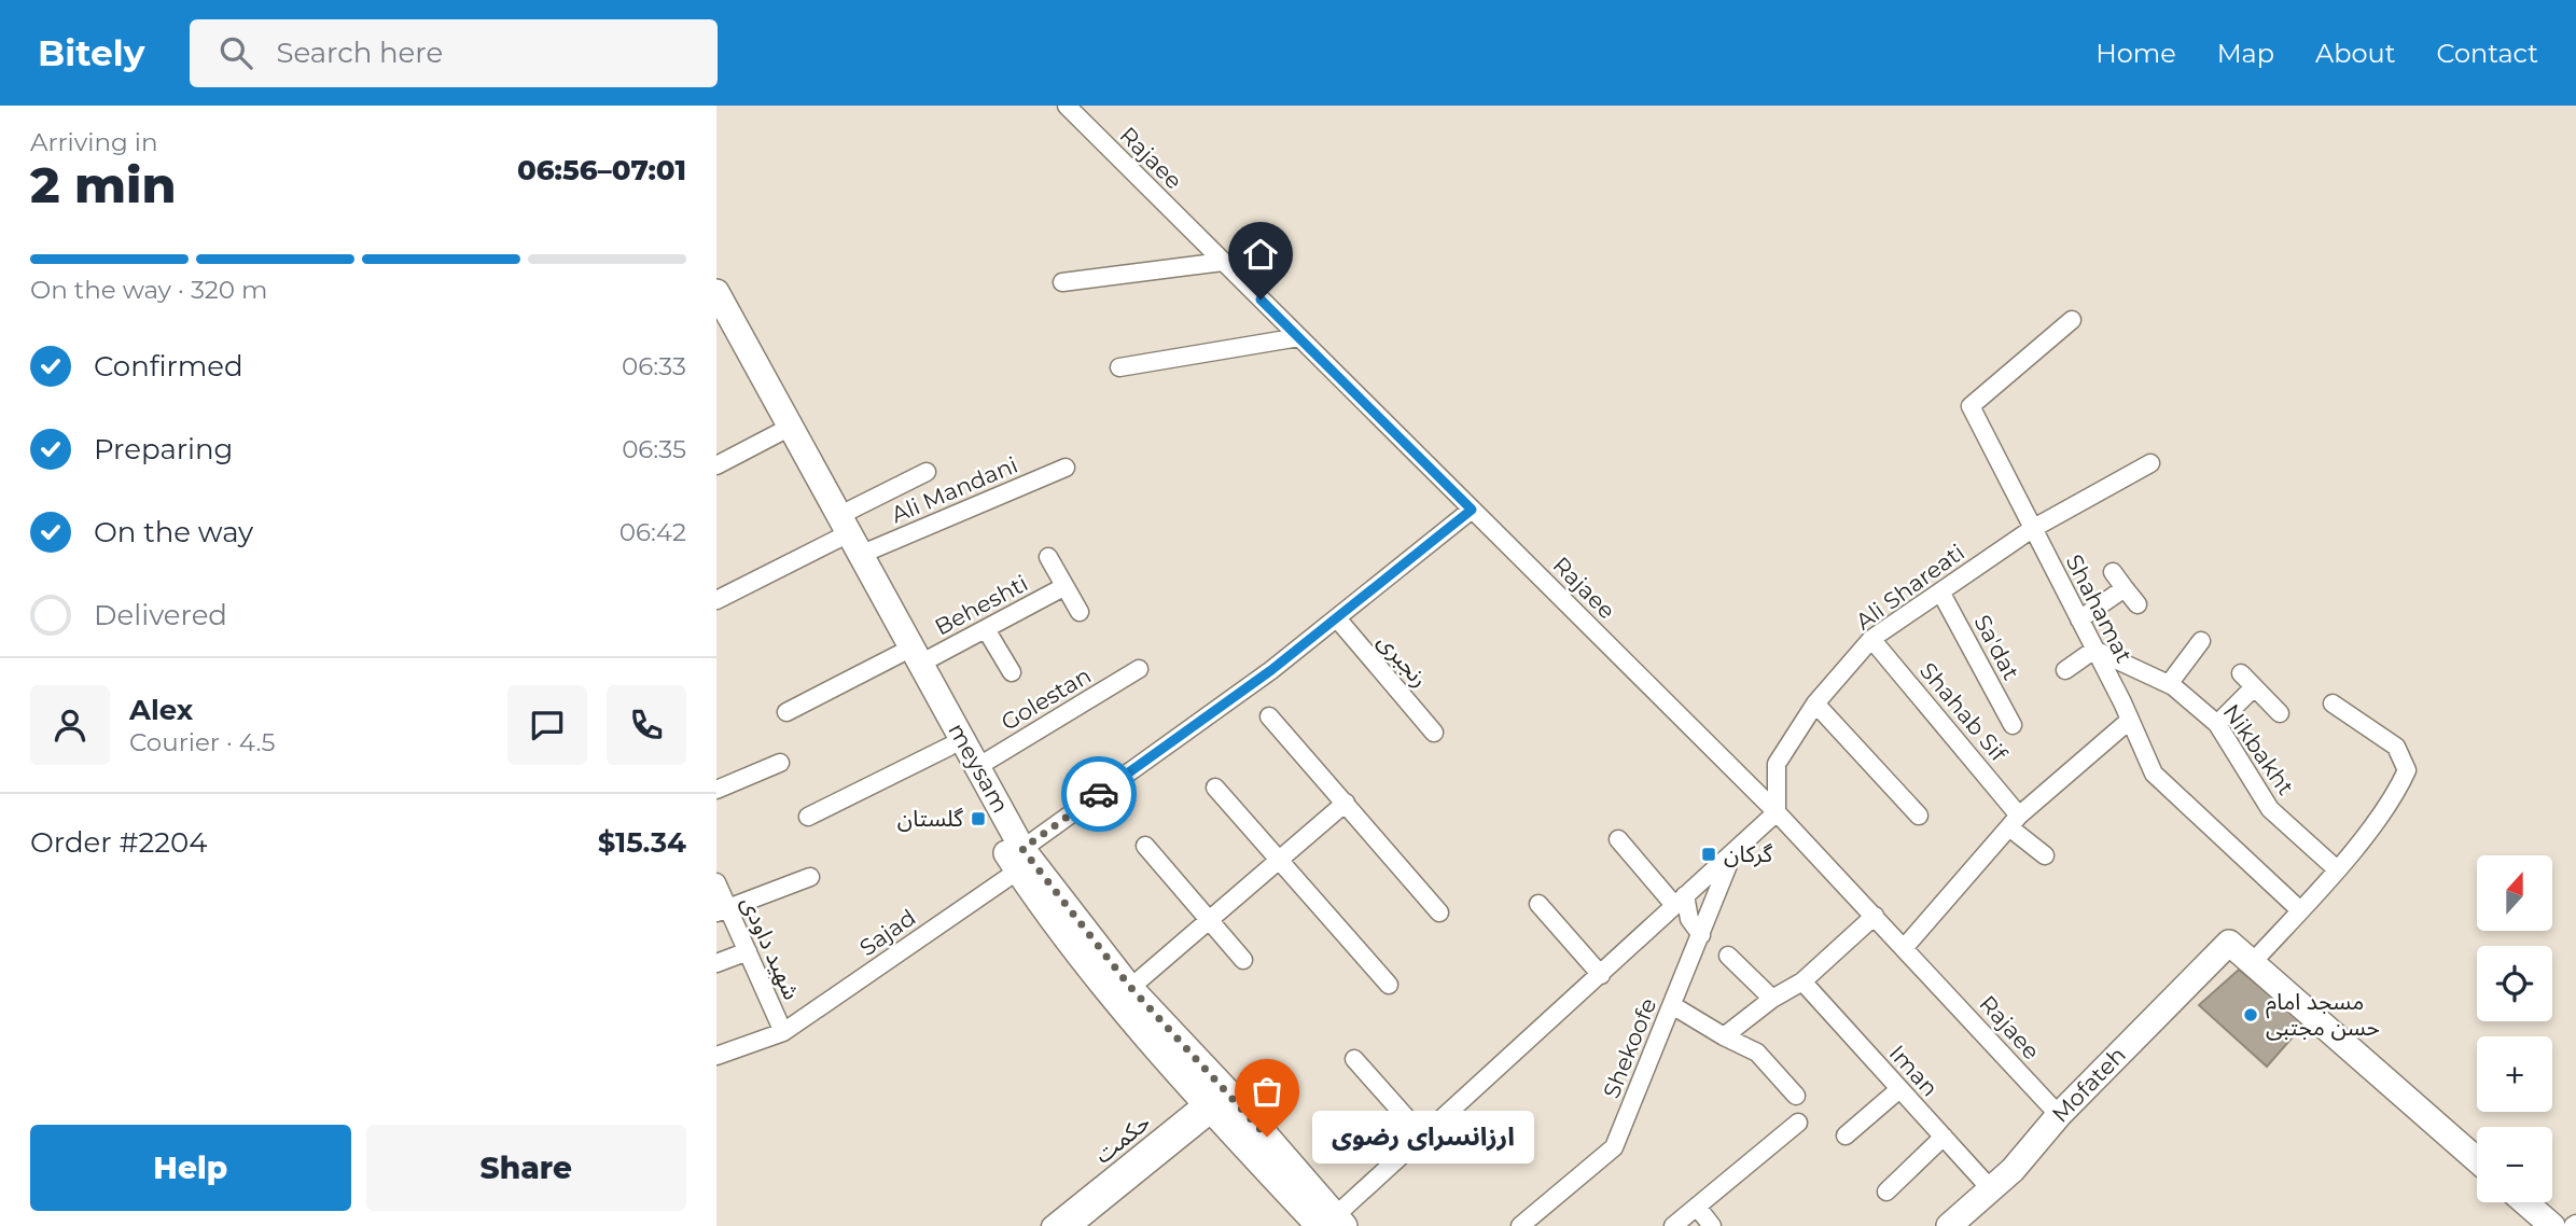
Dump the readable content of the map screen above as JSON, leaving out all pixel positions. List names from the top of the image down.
{
  "streets": {
    "main road": ["meysam", "Mofateh"],
    "street": [
      "Rajaee",
      "Ali Mandani",
      "Ali Shareati",
      "Beheshti",
      "Shahamat",
      "Sa'dat",
      "رنجبری",
      "Golestan",
      "Shahab Sif",
      "Nikbakht",
      "Sajad",
      "شهید داودی",
      "Shekoofe",
      "Iman",
      "حکمت"
    ]
  },
  "crossings": [
    ["Rajaee", "Ali Shareati"],
    ["Rajaee", "Sajad"],
    ["Rajaee", "Mofateh"],
    ["Ali Mandani", "meysam"],
    ["Ali Shareati", "Shahamat"],
    ["Ali Shareati", "Sa'dat"],
    ["Ali Shareati", "Shahab Sif"],
    ["Beheshti", "meysam"],
    ["Shahamat", "Nikbakht"],
    ["رنجبری", "Sajad"],
    ["Golestan", "meysam"],
    ["meysam", "Sajad"],
    ["meysam", "حکمت"],
    ["Sajad", "شهید داودی"],
    ["Iman", "Mofateh"]
  ],
  "places": {
    "transit": ["گلستان", "گرکان"],
    "other": ["مسجد امام حسن مجتبی", "ارزانسرای رضوی"]
  },
  "north": "top",
  "page": {
    "header": "Bitely",
    "search": "Search here",
    "nav": [
      "Home",
      "Map",
      "About",
      "Contact"
    ],
    "heading": ["2 min", "Arriving in", "06:56–07:01"],
    "panel": [
      "Alex",
      "Courier · 4.5",
      "Order #2204",
      "$15.34"
    ],
    "bar": "On the way · 320 m",
    "list": [
      ["Confirmed", "06:33"],
      ["Preparing", "06:35"],
      ["On the way", "06:42"],
      "Delivered"
    ],
    "map_buttons": ["+", "−"],
    "buttons": ["Help", "Share"],
    "bubble": "ارزانسرای رضوی"
  }
}
